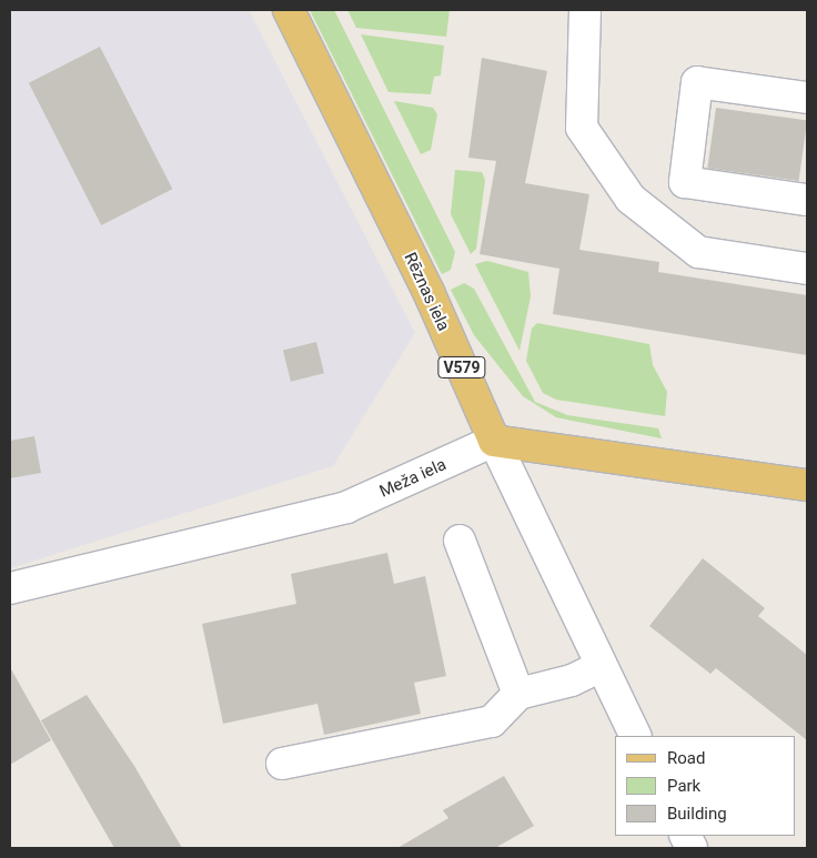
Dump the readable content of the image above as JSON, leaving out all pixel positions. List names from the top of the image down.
{
  "streets": {
    "main road": ["Rēznas iela", "V579"],
    "street": ["Meža iela"]
  },
  "crossings": [
    ["Rēznas iela", "Meža iela"]
  ],
  "legend": ["Road", "Park", "Building"]
}
